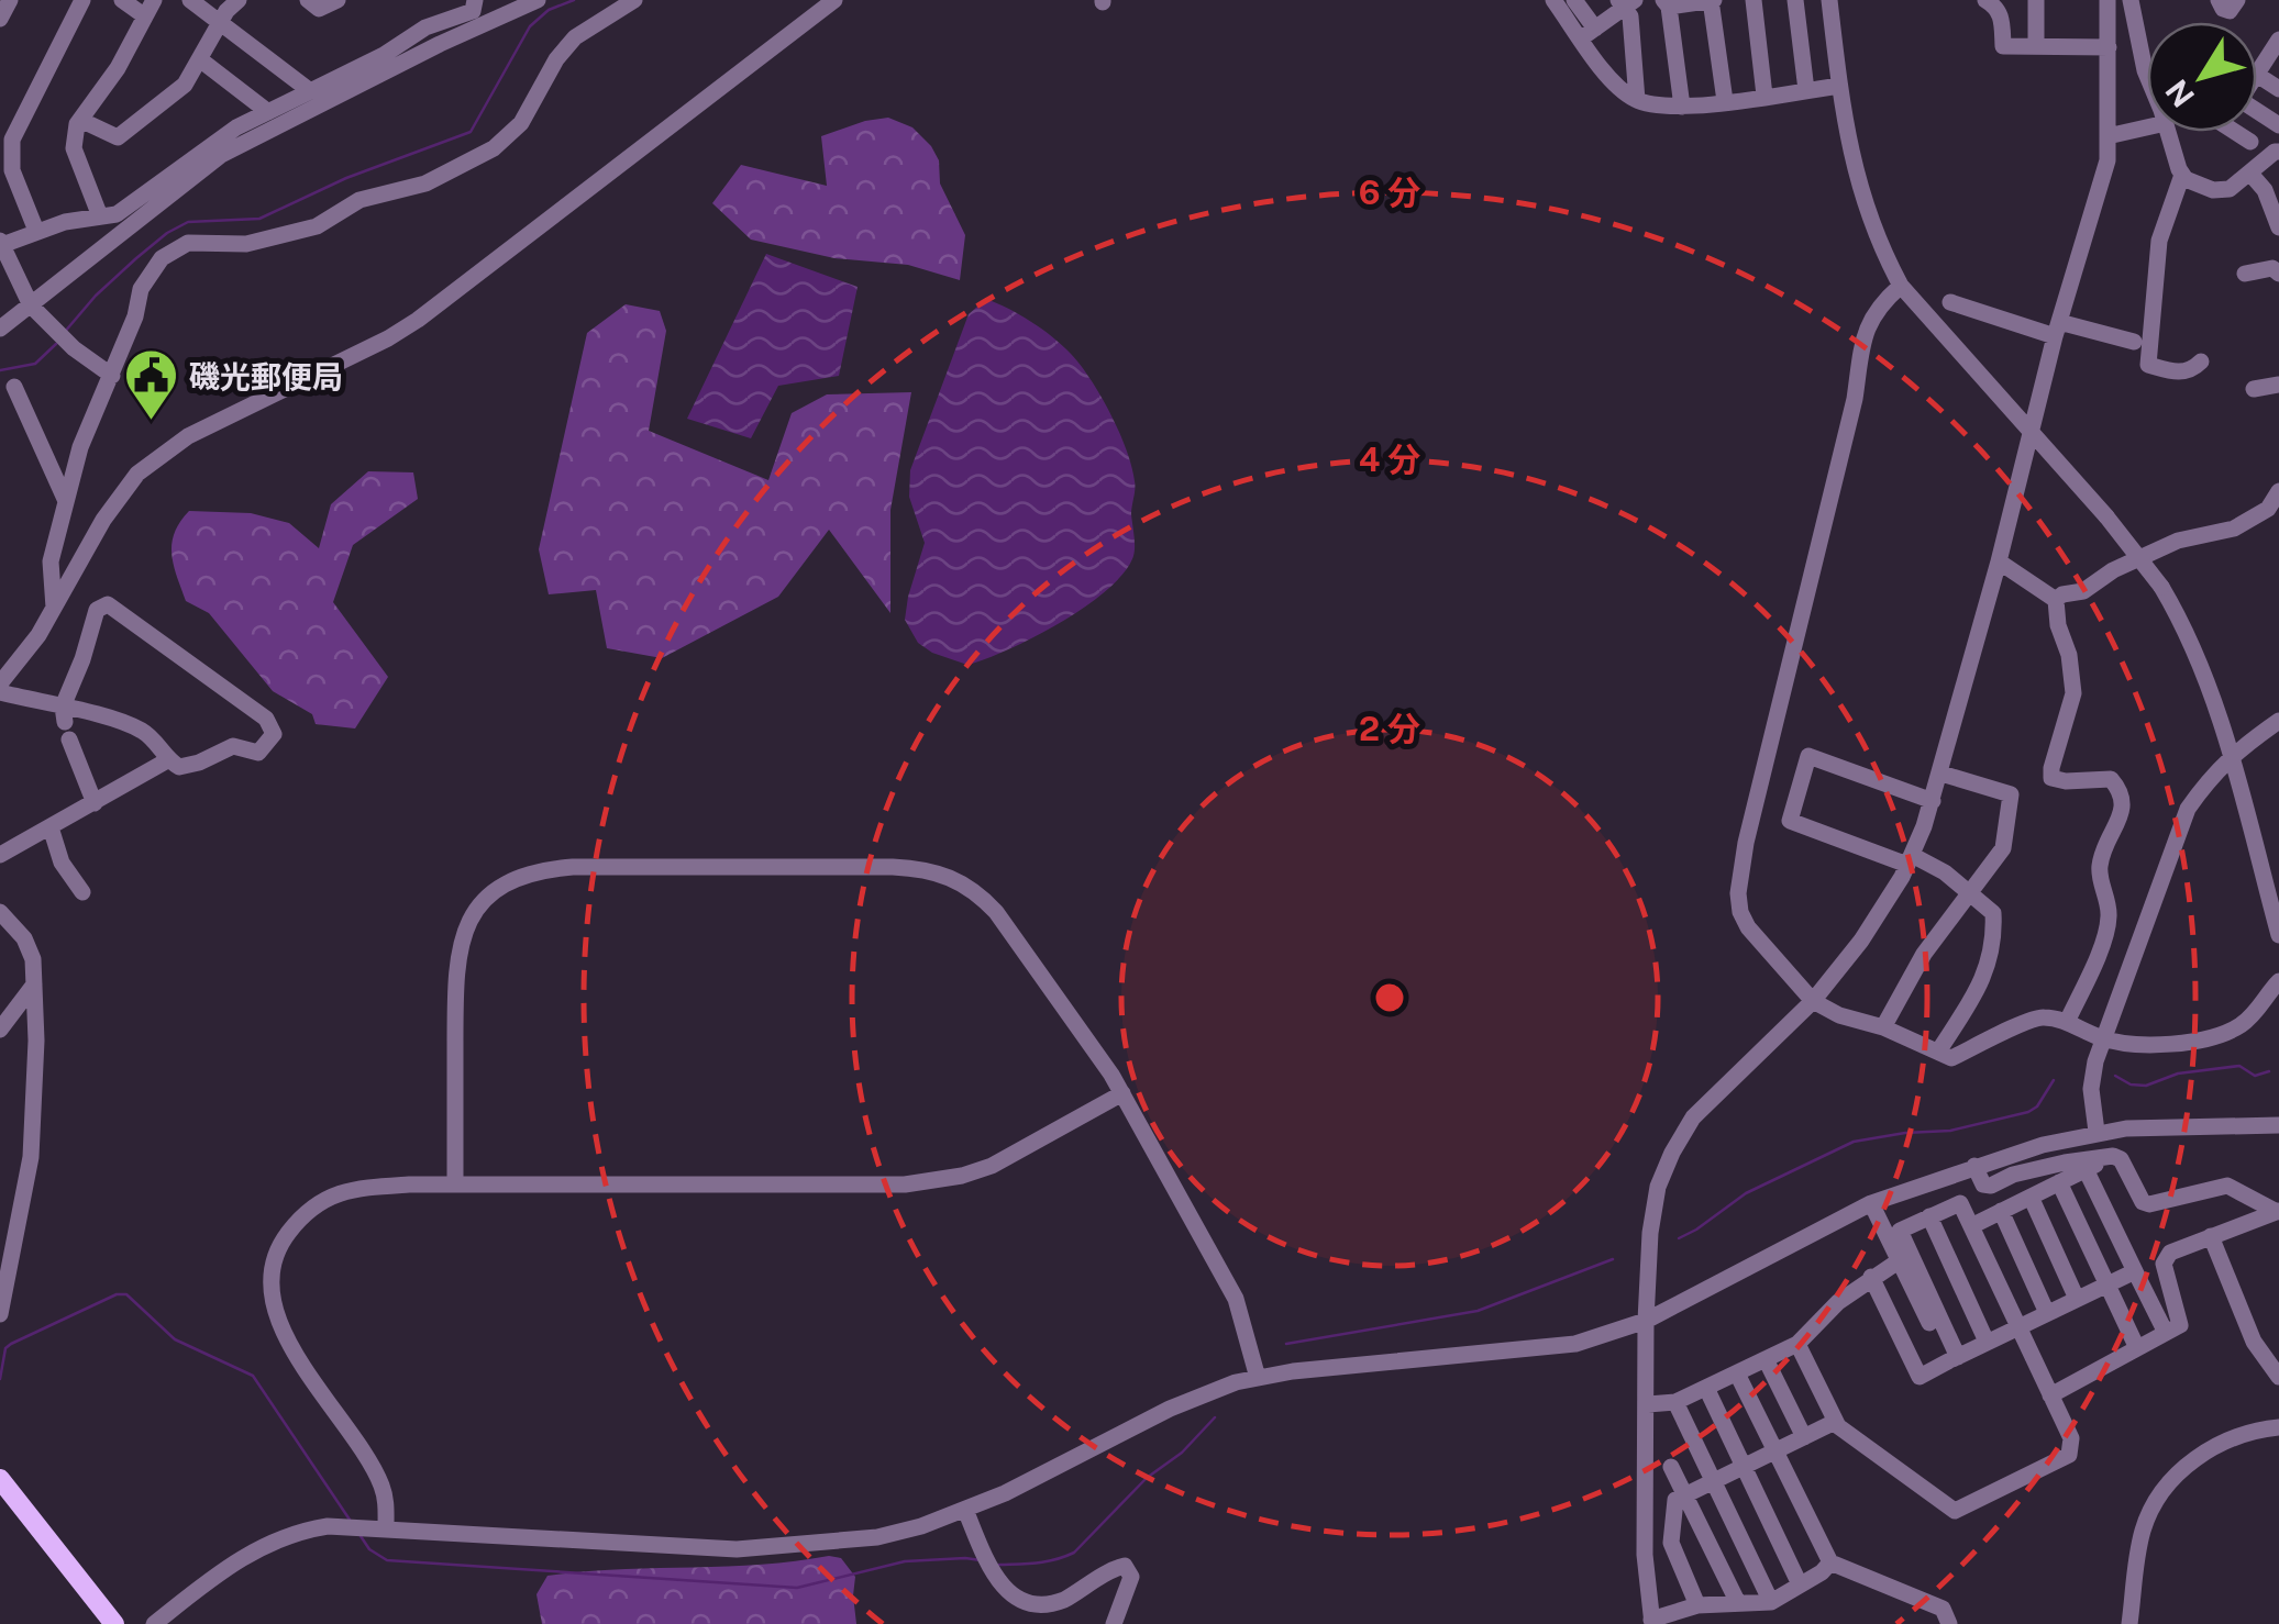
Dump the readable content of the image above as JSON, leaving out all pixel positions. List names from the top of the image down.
{
  "places": {
    "public building": ["磯光郵便局"]
  },
  "north": "bottom left",
  "rings": ["6 分", "4 分", "2 分"]
}
